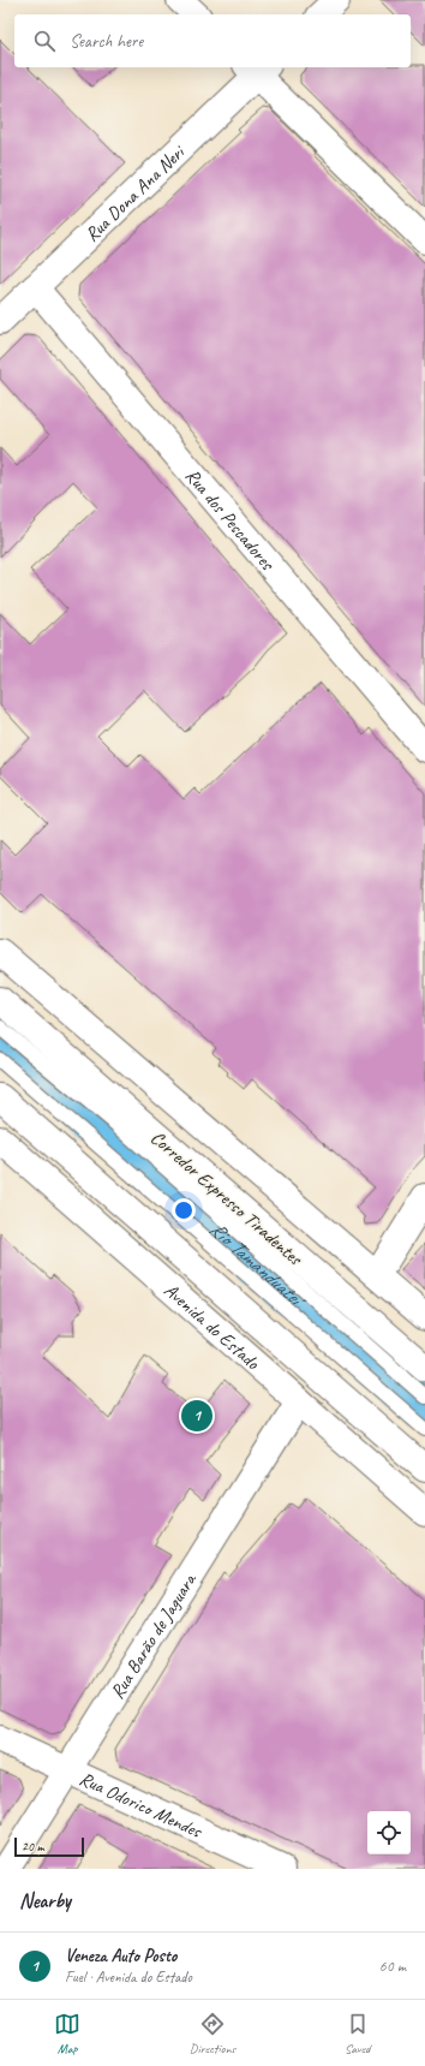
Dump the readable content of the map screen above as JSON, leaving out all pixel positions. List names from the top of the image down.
{
  "streets": {
    "main road": [
      "Rua Dona Ana Neri",
      "Rua dos Pescadores",
      "Avenida do Estado",
      "Rua Barão de Jaguara",
      "Rua Odorico Mendes"
    ],
    "lane": ["Corredor Expresso Tiradentes"]
  },
  "crossings": [
    ["Rua Dona Ana Neri", "Rua dos Pescadores"],
    ["Avenida do Estado", "Rua Barão de Jaguara"],
    ["Rua Barão de Jaguara", "Rua Odorico Mendes"]
  ],
  "water": ["Rio Tamanduateí"],
  "scale_bar": "20 m",
  "page": {
    "search": "Search here",
    "pins": "1",
    "scale": "20 m",
    "heading": "Nearby",
    "list": [
      {
        "mark": "1",
        "name": "Veneza Auto Posto",
        "note": "Fuel · Avenida do Estado",
        "value": "60 m"
      }
    ],
    "nav": ["Map", "Directions", "Saved"]
  }
}
